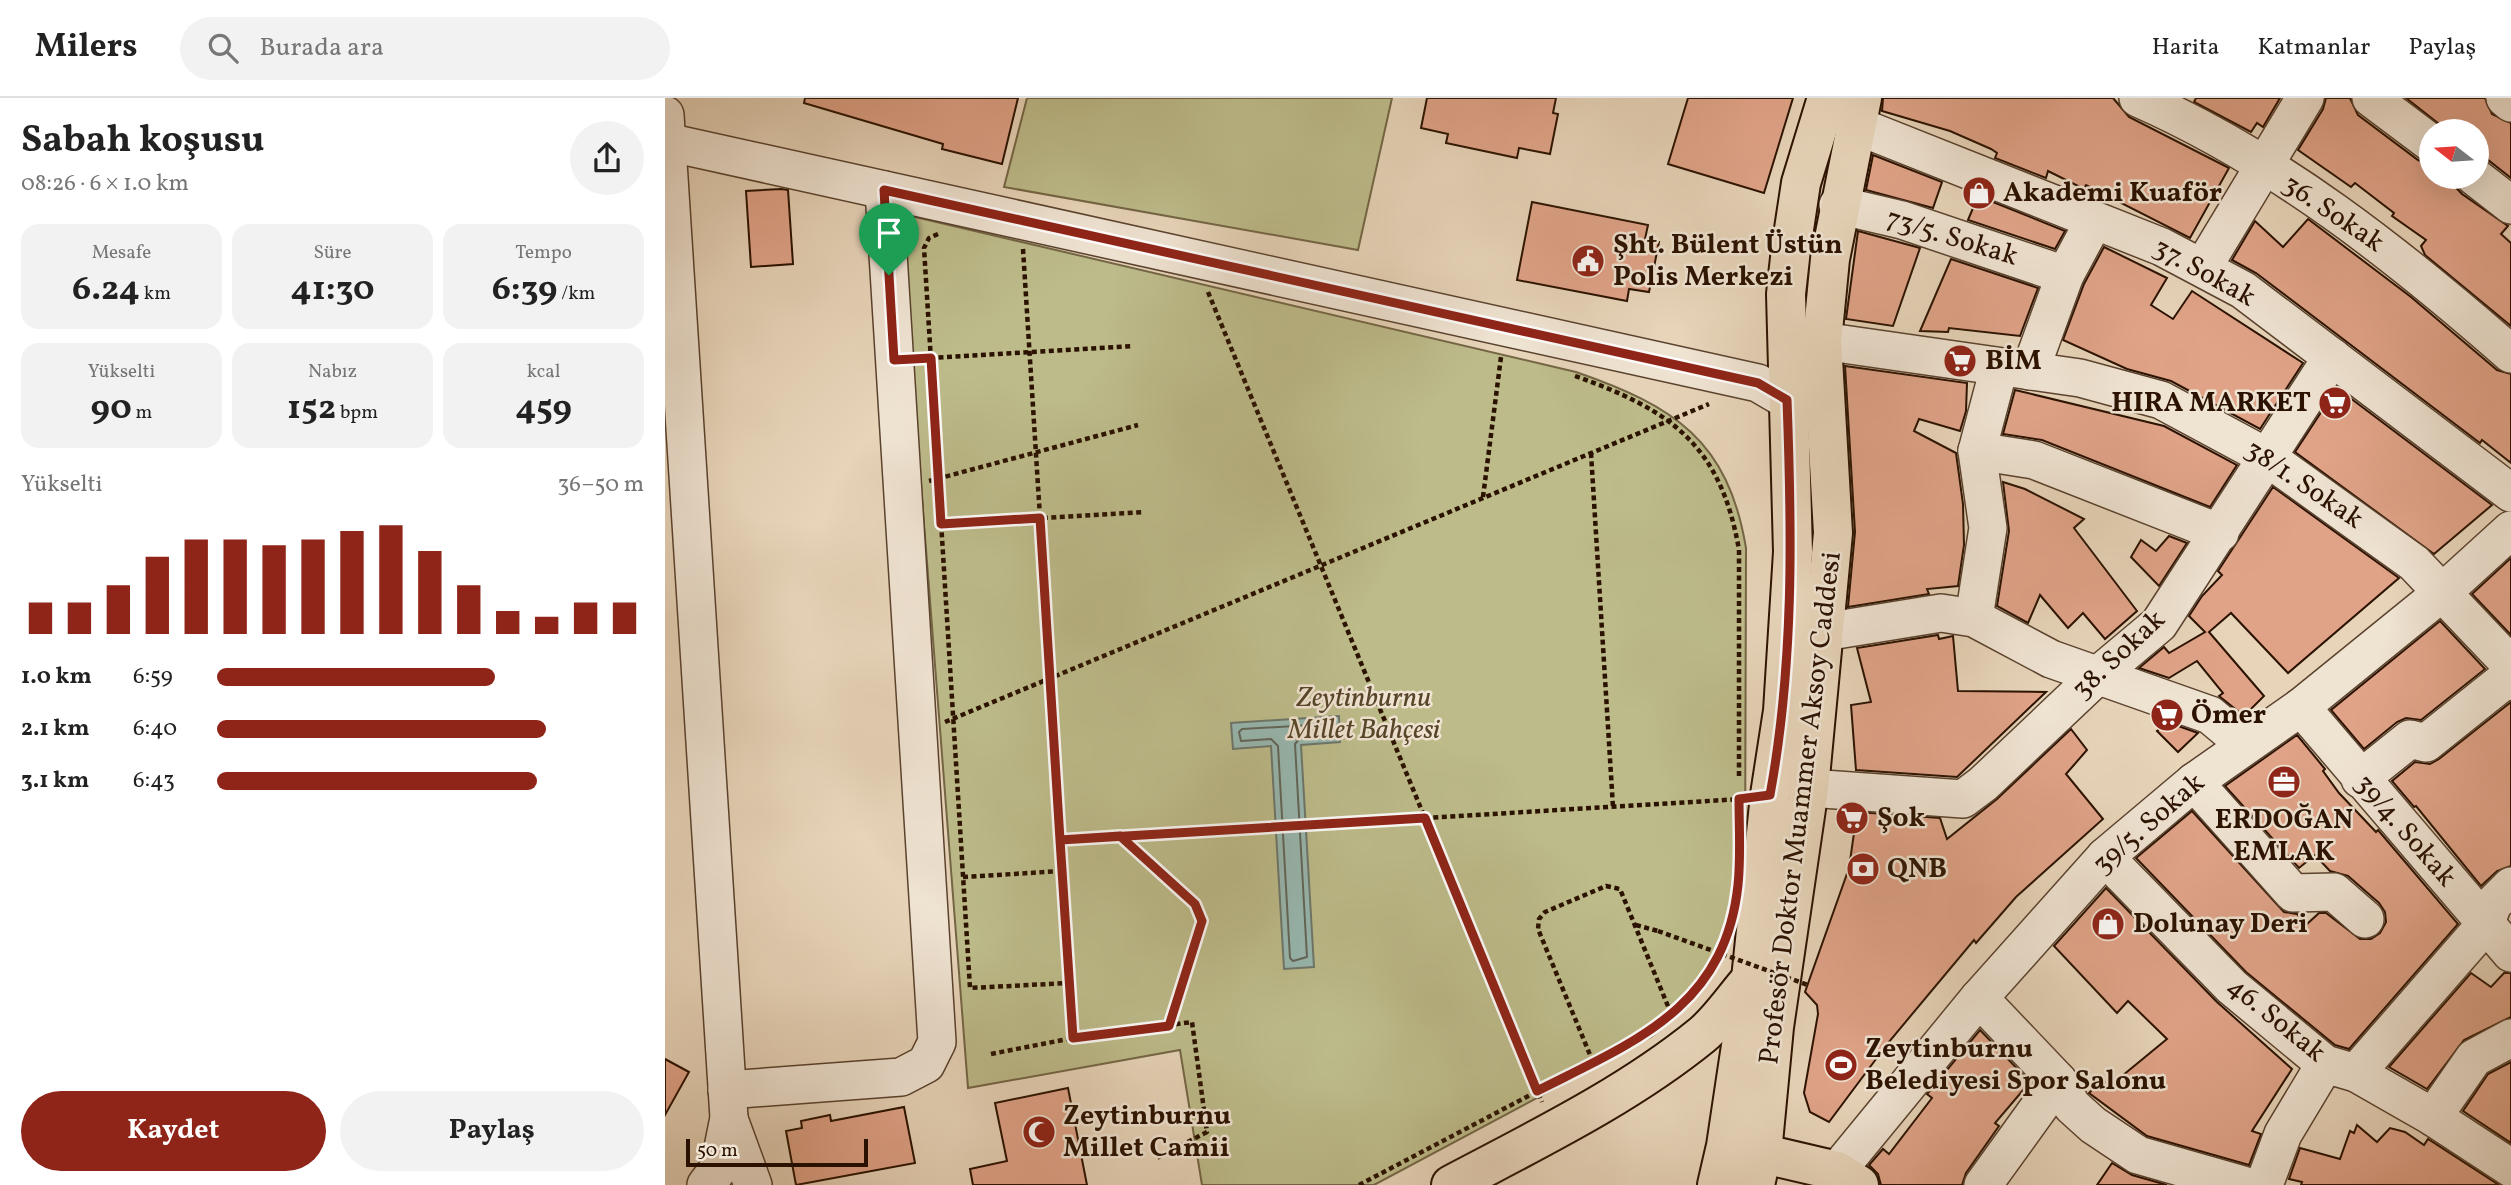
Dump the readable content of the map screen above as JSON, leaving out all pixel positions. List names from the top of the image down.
{
  "streets": {
    "main road": ["Profesör Doktor Muammer Aksoy Caddesi"],
    "street": [
      "36. Sokak",
      "73/5. Sokak",
      "37. Sokak",
      "38/1. Sokak",
      "38. Sokak",
      "39/5. Sokak",
      "39/4. Sokak",
      "46. Sokak"
    ]
  },
  "crossings": [
    ["73/5. Sokak", "Profesör Doktor Muammer Aksoy Caddesi"],
    ["37. Sokak", "38. Sokak"],
    ["37. Sokak", "Profesör Doktor Muammer Aksoy Caddesi"],
    ["38/1. Sokak", "38. Sokak"],
    ["38/1. Sokak", "Profesör Doktor Muammer Aksoy Caddesi"],
    ["38/1. Sokak", "39/5. Sokak"],
    ["38. Sokak", "Profesör Doktor Muammer Aksoy Caddesi"],
    ["39/5. Sokak", "39/4. Sokak"],
    ["39/5. Sokak", "46. Sokak"]
  ],
  "parks": ["Zeytinburnu Millet Bahçesi"],
  "places": {
    "shop": ["Akademi Kuaför", "Dolunay Deri"],
    "public building": ["Şht. Bülent Üstün Polis Merkezi"],
    "supermarket": [
      "BİM",
      "HIRA MARKET",
      "Ömer",
      "Şok"
    ],
    "office": ["ERDOĞAN EMLAK"],
    "bank": ["QNB"],
    "sports": ["Zeytinburnu Belediyesi Spor Salonu"],
    "mosque": ["Zeytinburnu Millet Camii"]
  },
  "scale_bar": "50 m",
  "north": "left",
  "page": {
    "header": "Milers",
    "search": "Burada ara",
    "nav": ["Harita", "Katmanlar", "Paylaş"],
    "heading": ["Sabah koşusu", "08:26 · 6 × 1.0 km"],
    "stats": [
      ["Mesafe", "6.24 km"],
      ["Süre", "41:30"],
      ["Tempo", "6:39 /km"],
      ["Yükselti", "90 m"],
      ["Nabız", "152 bpm"],
      ["kcal", "459"]
    ],
    "chart": ["Yükselti", "36–50 m"],
    "list": [
      {
        "name": "1.0 km",
        "note": "6:59"
      },
      {
        "name": "2.1 km",
        "note": "6:40"
      },
      {
        "name": "3.1 km",
        "note": "6:43"
      }
    ],
    "buttons": ["Kaydet", "Paylaş"],
    "scale": "50 m"
  }
}
